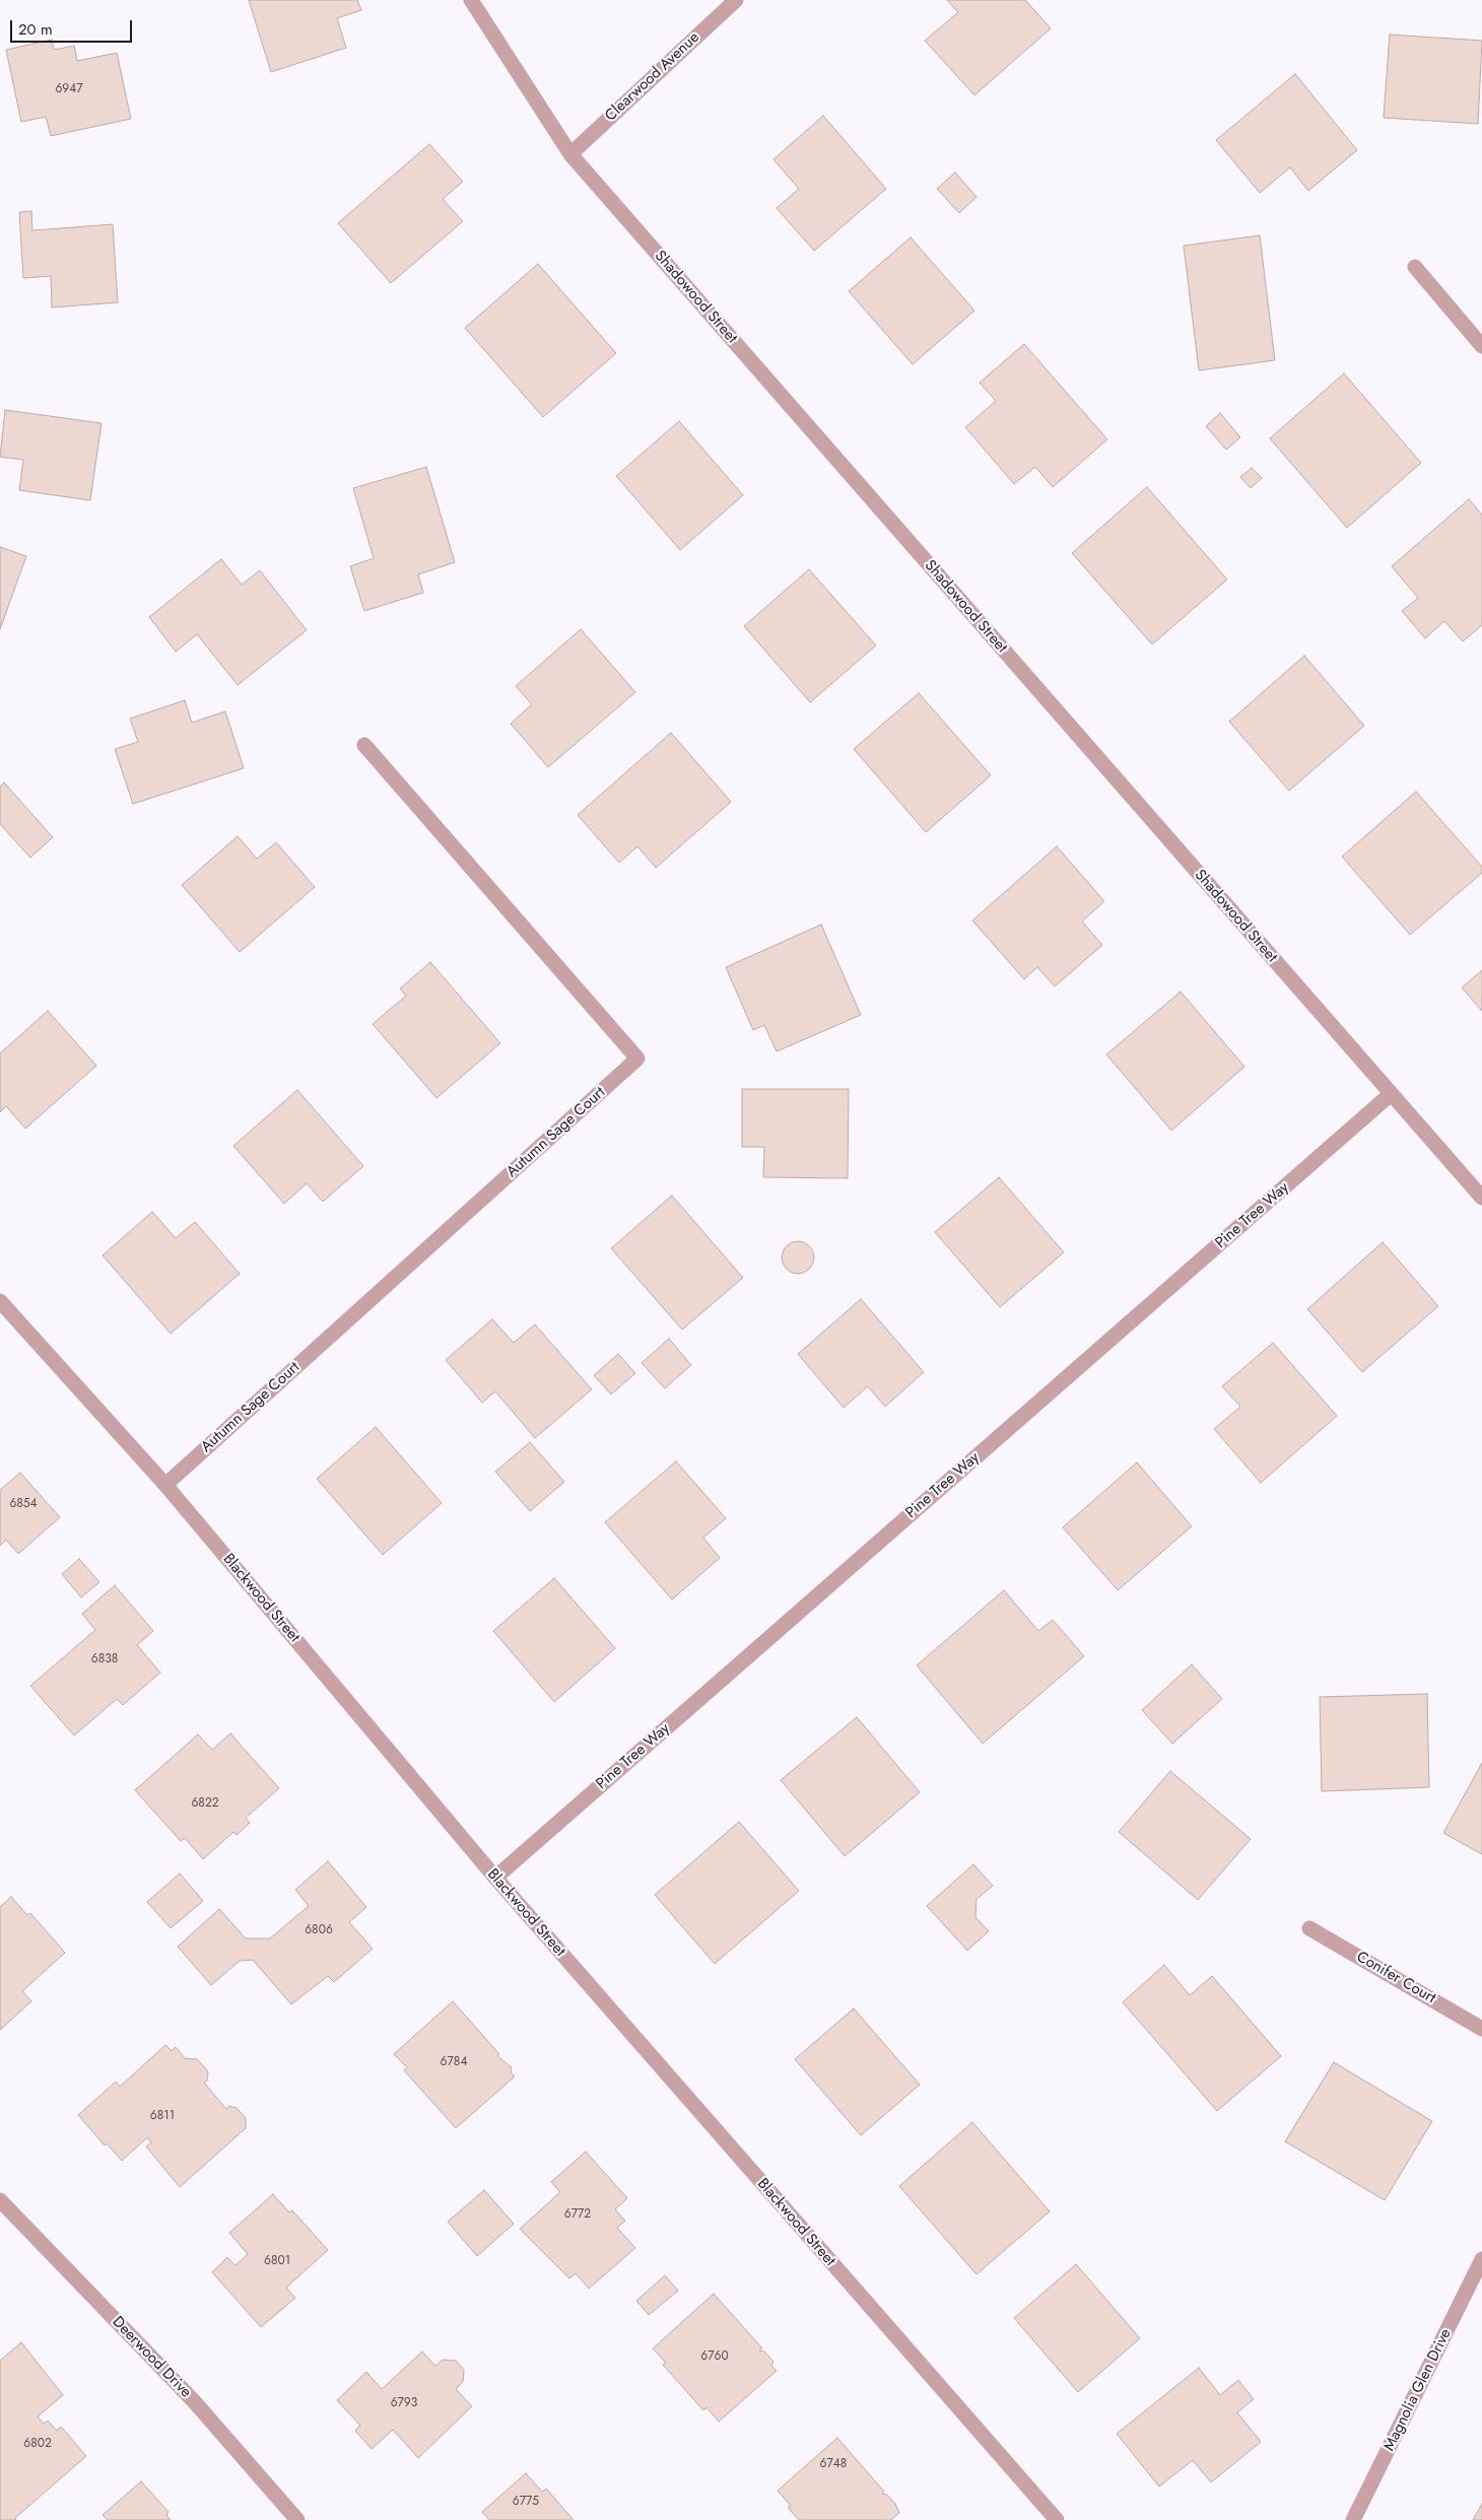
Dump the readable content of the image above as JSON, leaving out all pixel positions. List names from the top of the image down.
{
  "streets": {
    "street": [
      "Clearwood Avenue",
      "Shadowood Street",
      "Autumn Sage Court",
      "Pine Tree Way",
      "Blackwood Street",
      "Conifer Court",
      "Deerwood Drive",
      "Magnolia Glen Drive"
    ]
  },
  "crossings": [
    ["Clearwood Avenue", "Shadowood Street"],
    ["Shadowood Street", "Pine Tree Way"],
    ["Autumn Sage Court", "Blackwood Street"],
    ["Pine Tree Way", "Blackwood Street"]
  ],
  "house_numbers": [
    "6947",
    "6854",
    "6838",
    "6822",
    "6806",
    "6784",
    "6811",
    "6772",
    "6801",
    "6760",
    "6793",
    "6802",
    "6748",
    "6775"
  ],
  "scale_bar": "20 m"
}
